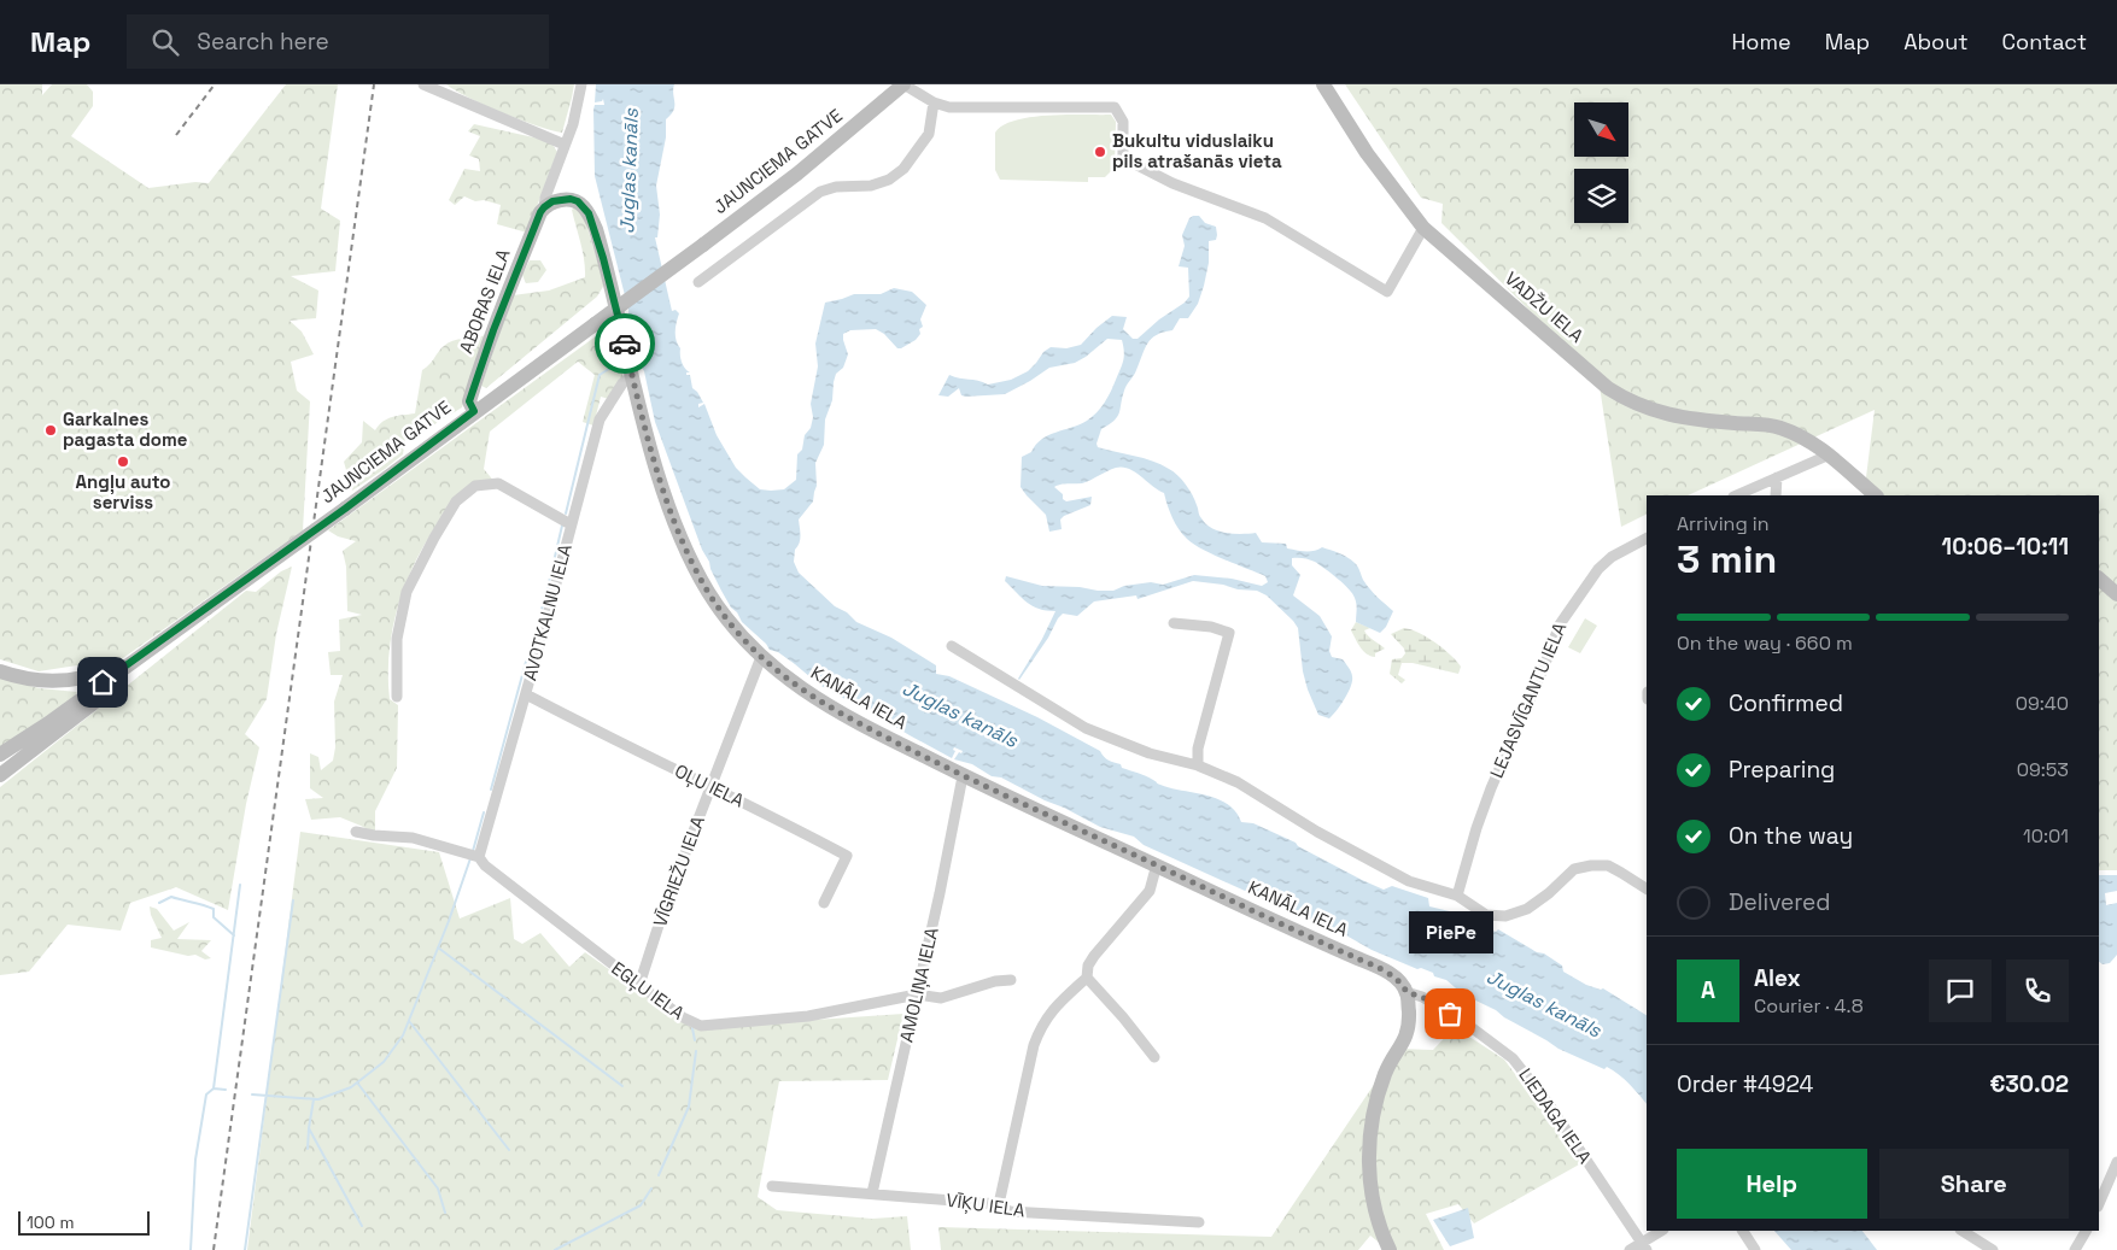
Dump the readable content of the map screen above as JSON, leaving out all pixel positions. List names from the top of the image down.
{
  "streets": {
    "street": [
      "JAUNCIEMA GATVE",
      "ABORAS IELA",
      "VADŽU IELA",
      "AVOTKALNU IELA",
      "KANĀLA IELA",
      "LEJASVĪGANTU IELA",
      "OĻU IELA",
      "VĪGRIEŽU IELA",
      "AMOLIŅA IELA",
      "EGĻU IELA",
      "LIEDAGA IELA",
      "VĪĶU IELA"
    ]
  },
  "crossings": [
    ["JAUNCIEMA GATVE", "ABORAS IELA"],
    ["ABORAS IELA", "KANĀLA IELA"],
    ["AVOTKALNU IELA", "KANĀLA IELA"],
    ["AVOTKALNU IELA", "OĻU IELA"],
    ["AVOTKALNU IELA", "EGĻU IELA"],
    ["KANĀLA IELA", "VĪGRIEŽU IELA"],
    ["KANĀLA IELA", "AMOLIŅA IELA"],
    ["KANĀLA IELA", "LIEDAGA IELA"],
    ["OĻU IELA", "VĪGRIEŽU IELA"],
    ["VĪGRIEŽU IELA", "EGĻU IELA"],
    ["AMOLIŅA IELA", "EGĻU IELA"],
    ["AMOLIŅA IELA", "VĪĶU IELA"]
  ],
  "water": ["Juglas kanāls"],
  "places": [
    "Bukultu viduslaiku pils atrašanās vieta",
    "Garkalnes pagasta dome",
    "Angļu auto serviss",
    "PiePe"
  ],
  "scale_bar": "100 m",
  "north": "bottom right",
  "page": {
    "header": "Map",
    "search": "Search here",
    "nav": [
      "Home",
      "Map",
      "About",
      "Contact"
    ],
    "heading": ["3 min", "Arriving in", "10:06–10:11"],
    "panel": [
      "Alex",
      "Courier · 4.8",
      "Order #4924",
      "€30.02"
    ],
    "bar": "On the way · 660 m",
    "list": [
      ["Confirmed", "09:40"],
      ["Preparing", "09:53"],
      ["On the way", "10:01"],
      "Delivered"
    ],
    "bubble": "PiePe",
    "round": "A",
    "buttons": ["Help", "Share"],
    "scale": "100 m"
  }
}
